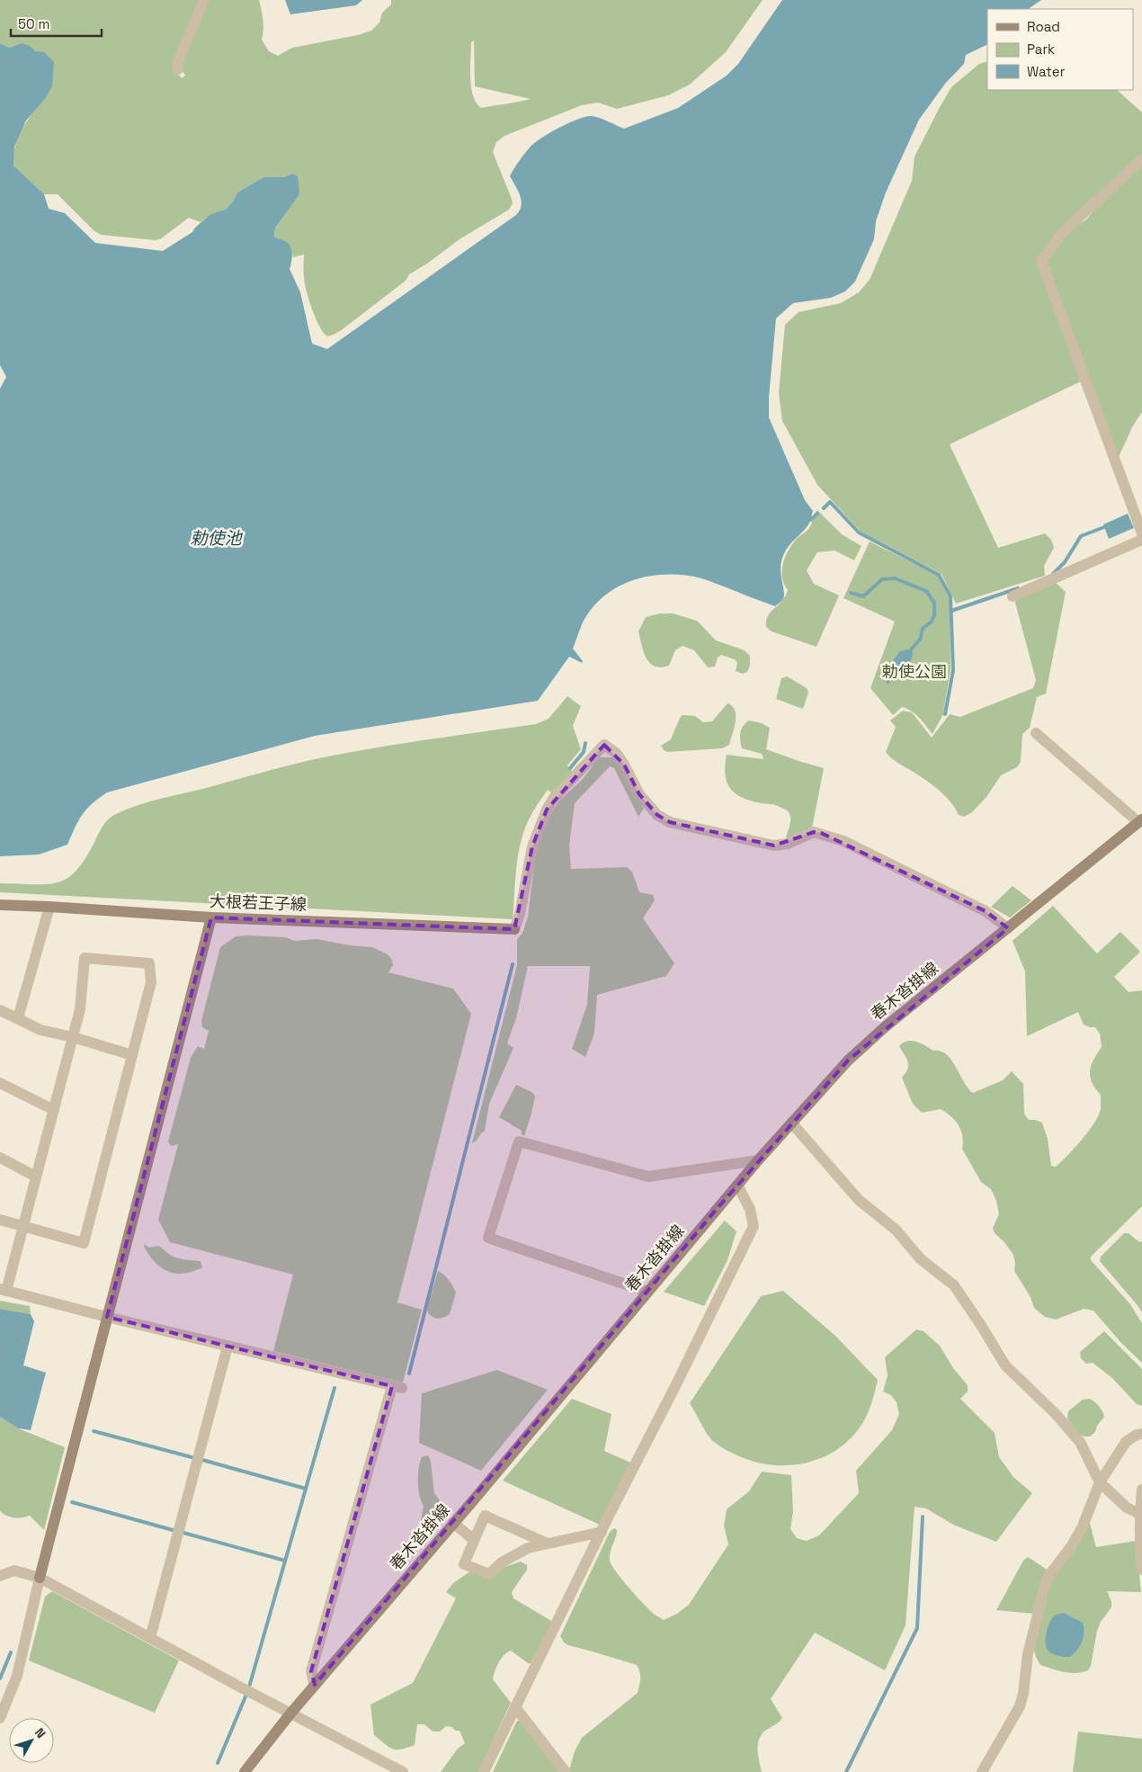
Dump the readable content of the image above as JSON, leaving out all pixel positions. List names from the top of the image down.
{
  "streets": {
    "main road": ["大根若王子線", "春木沓掛線"]
  },
  "water": ["勅使池"],
  "parks": ["勅使公園"],
  "legend": ["Road", "Park", "Water"],
  "scale_bar": "50 m",
  "north": "top right"
}
